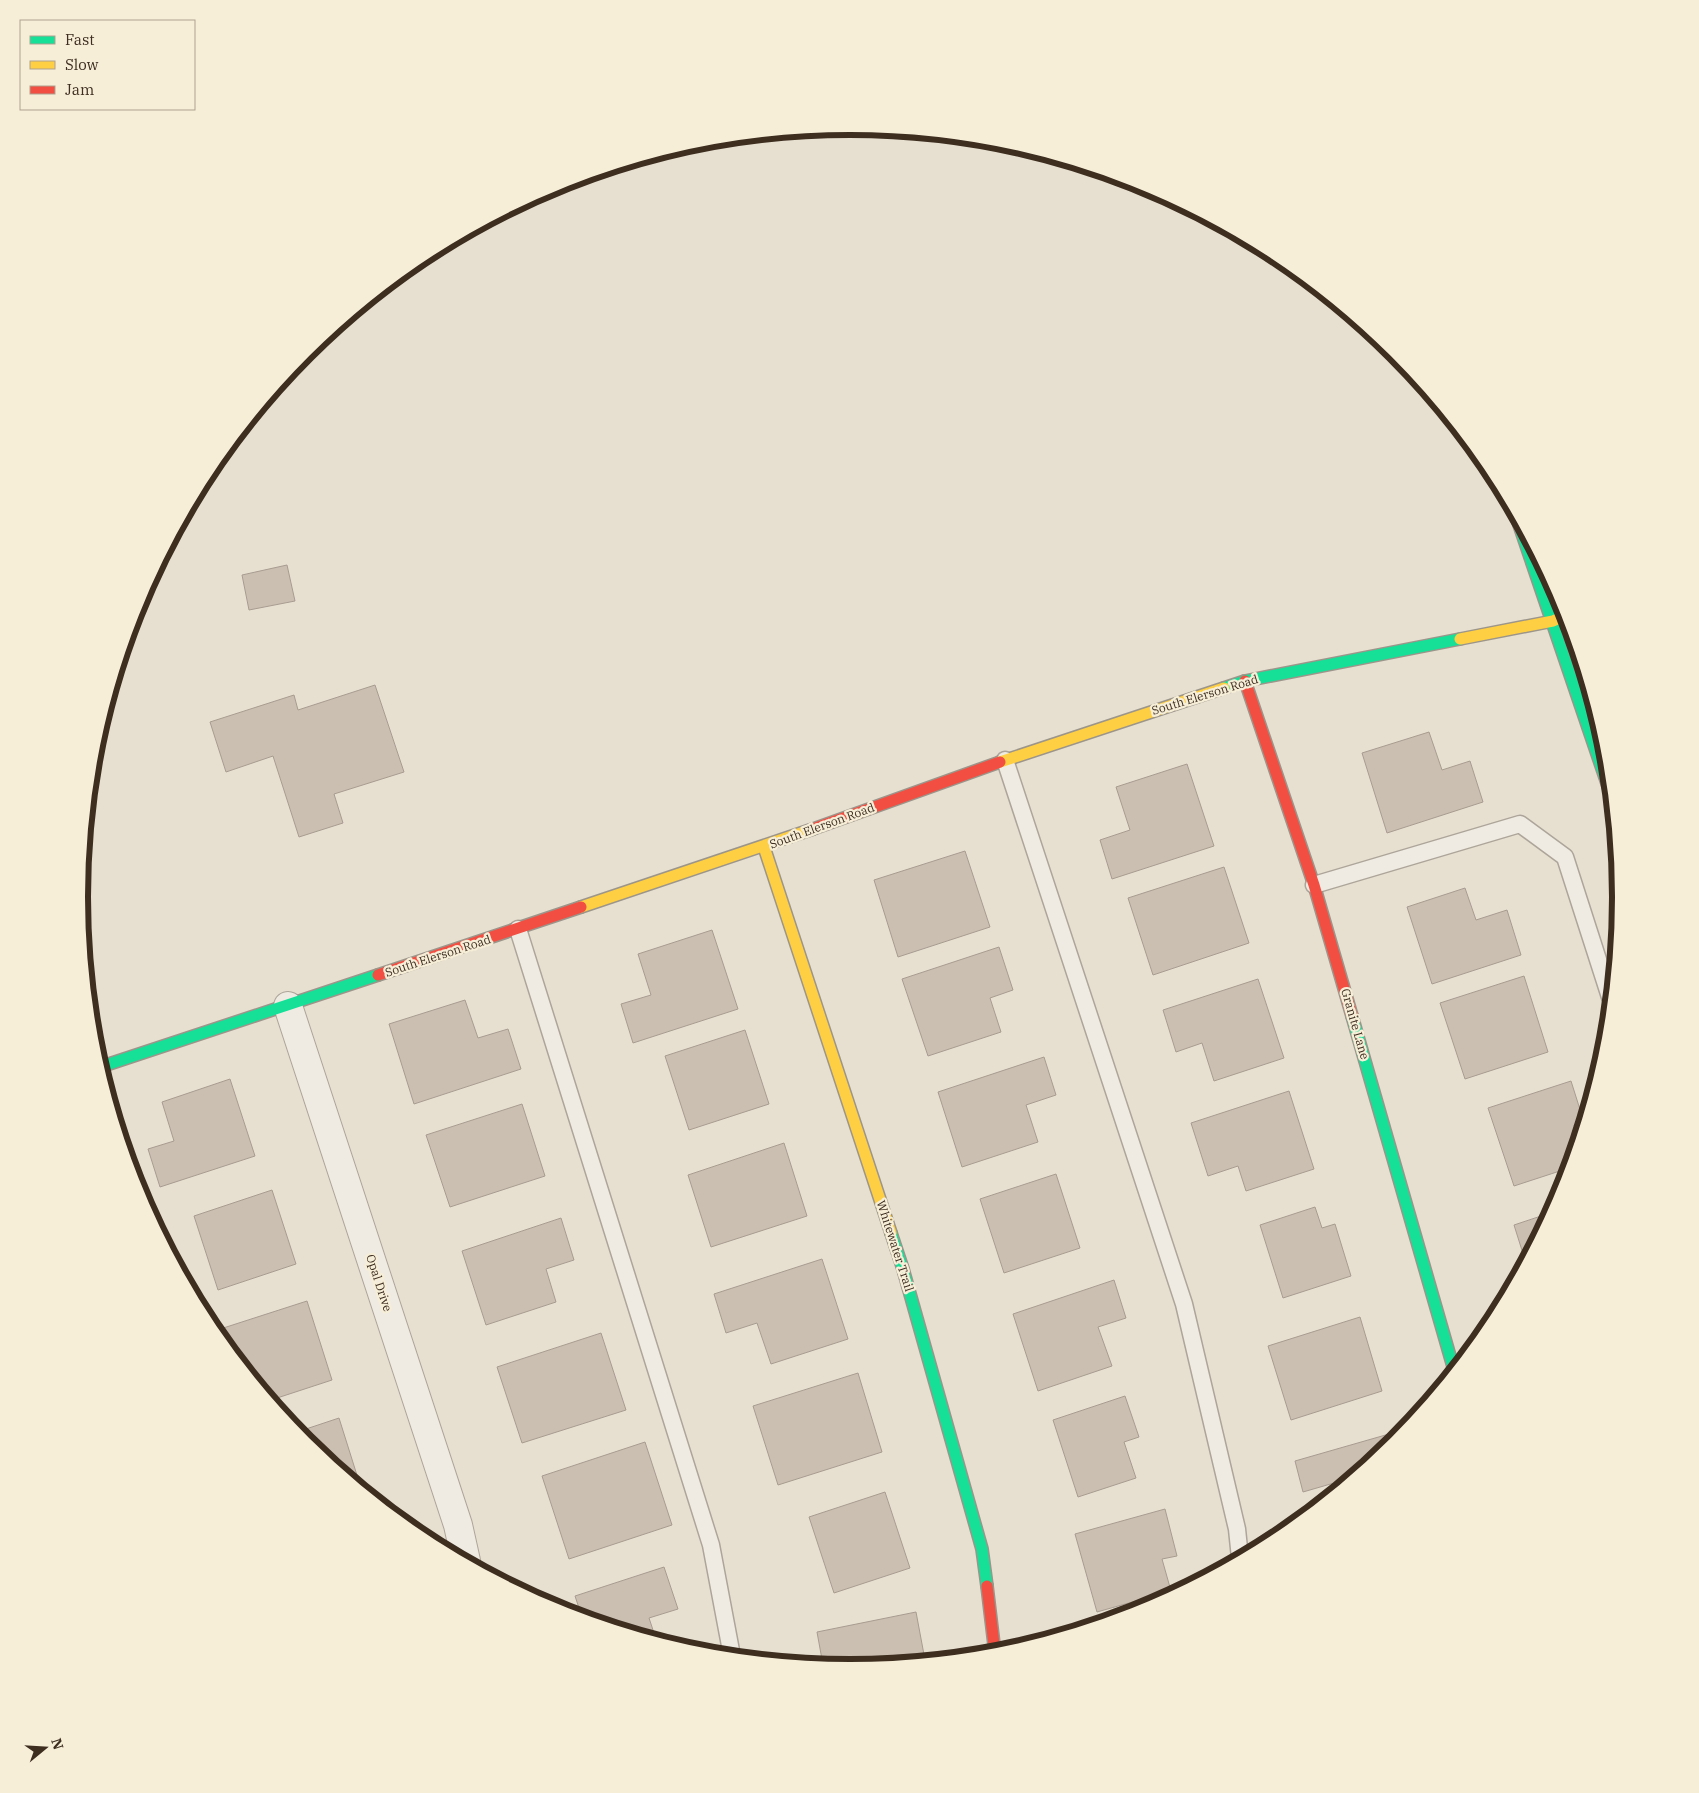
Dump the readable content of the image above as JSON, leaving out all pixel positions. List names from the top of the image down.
{
  "streets": {
    "street": [
      "South Elerson Road",
      "Granite Lane",
      "Whitewater Trail",
      "Opal Drive"
    ]
  },
  "crossings": [
    ["South Elerson Road", "Granite Lane"],
    ["South Elerson Road", "Whitewater Trail"],
    ["South Elerson Road", "Opal Drive"]
  ],
  "legend": ["Fast", "Slow", "Jam"],
  "north": "right"
}
